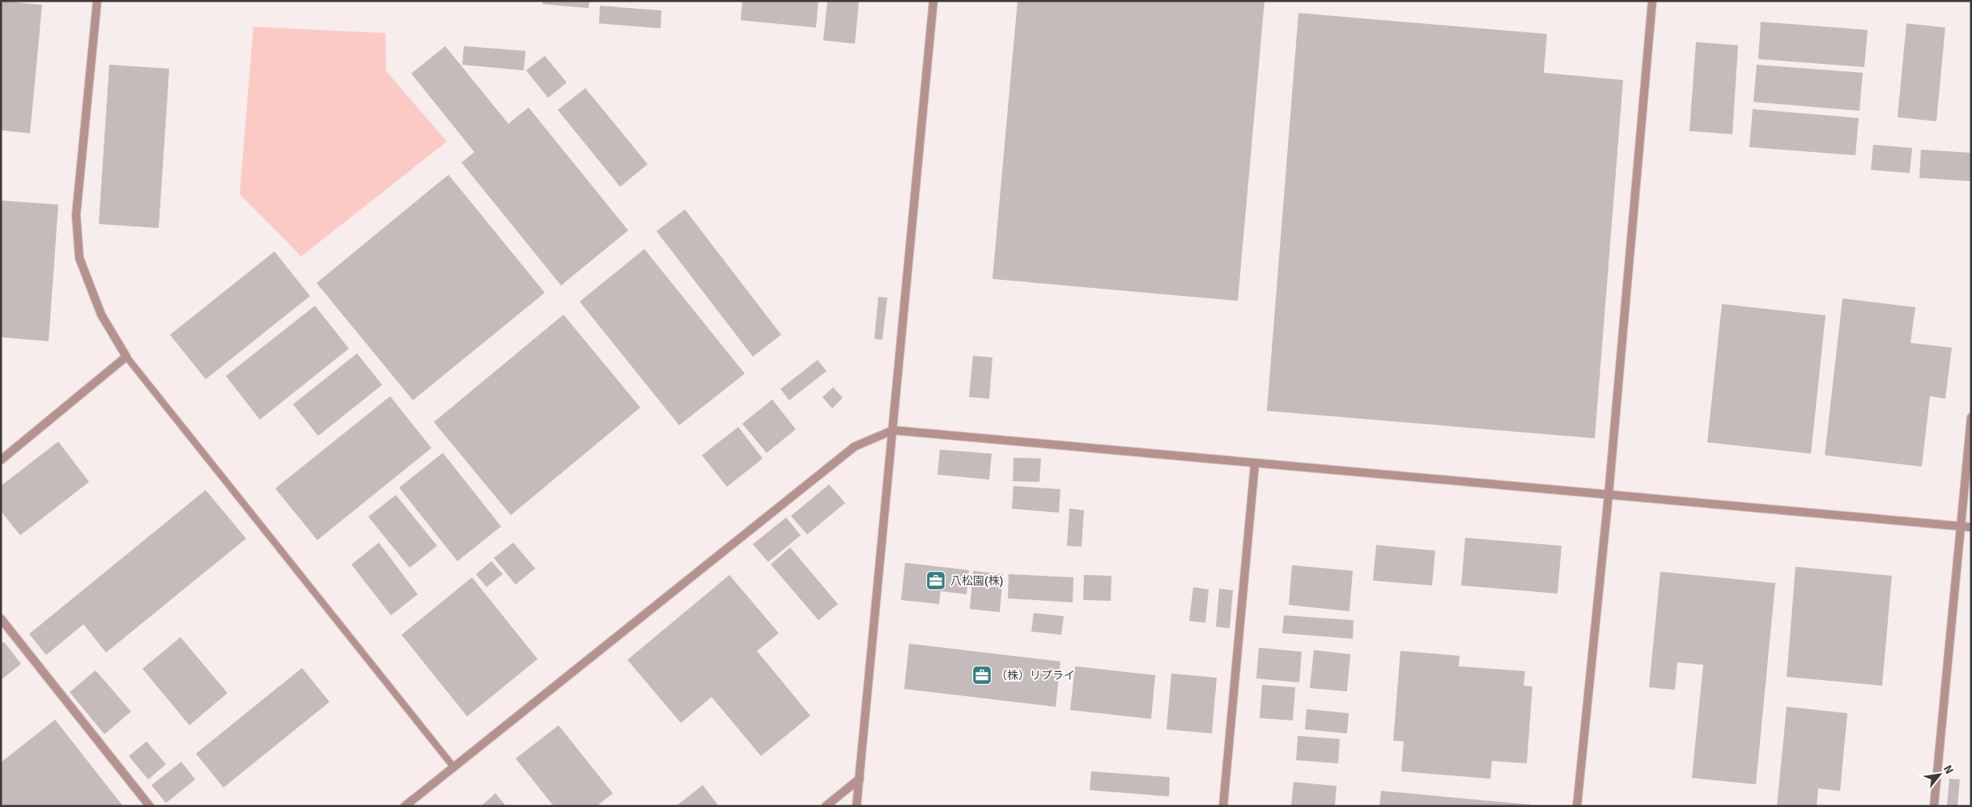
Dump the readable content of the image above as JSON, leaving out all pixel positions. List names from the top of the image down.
{
  "places": {
    "office": ["八松園(株)", "（株）リプライ"]
  },
  "north": "top right"
}
